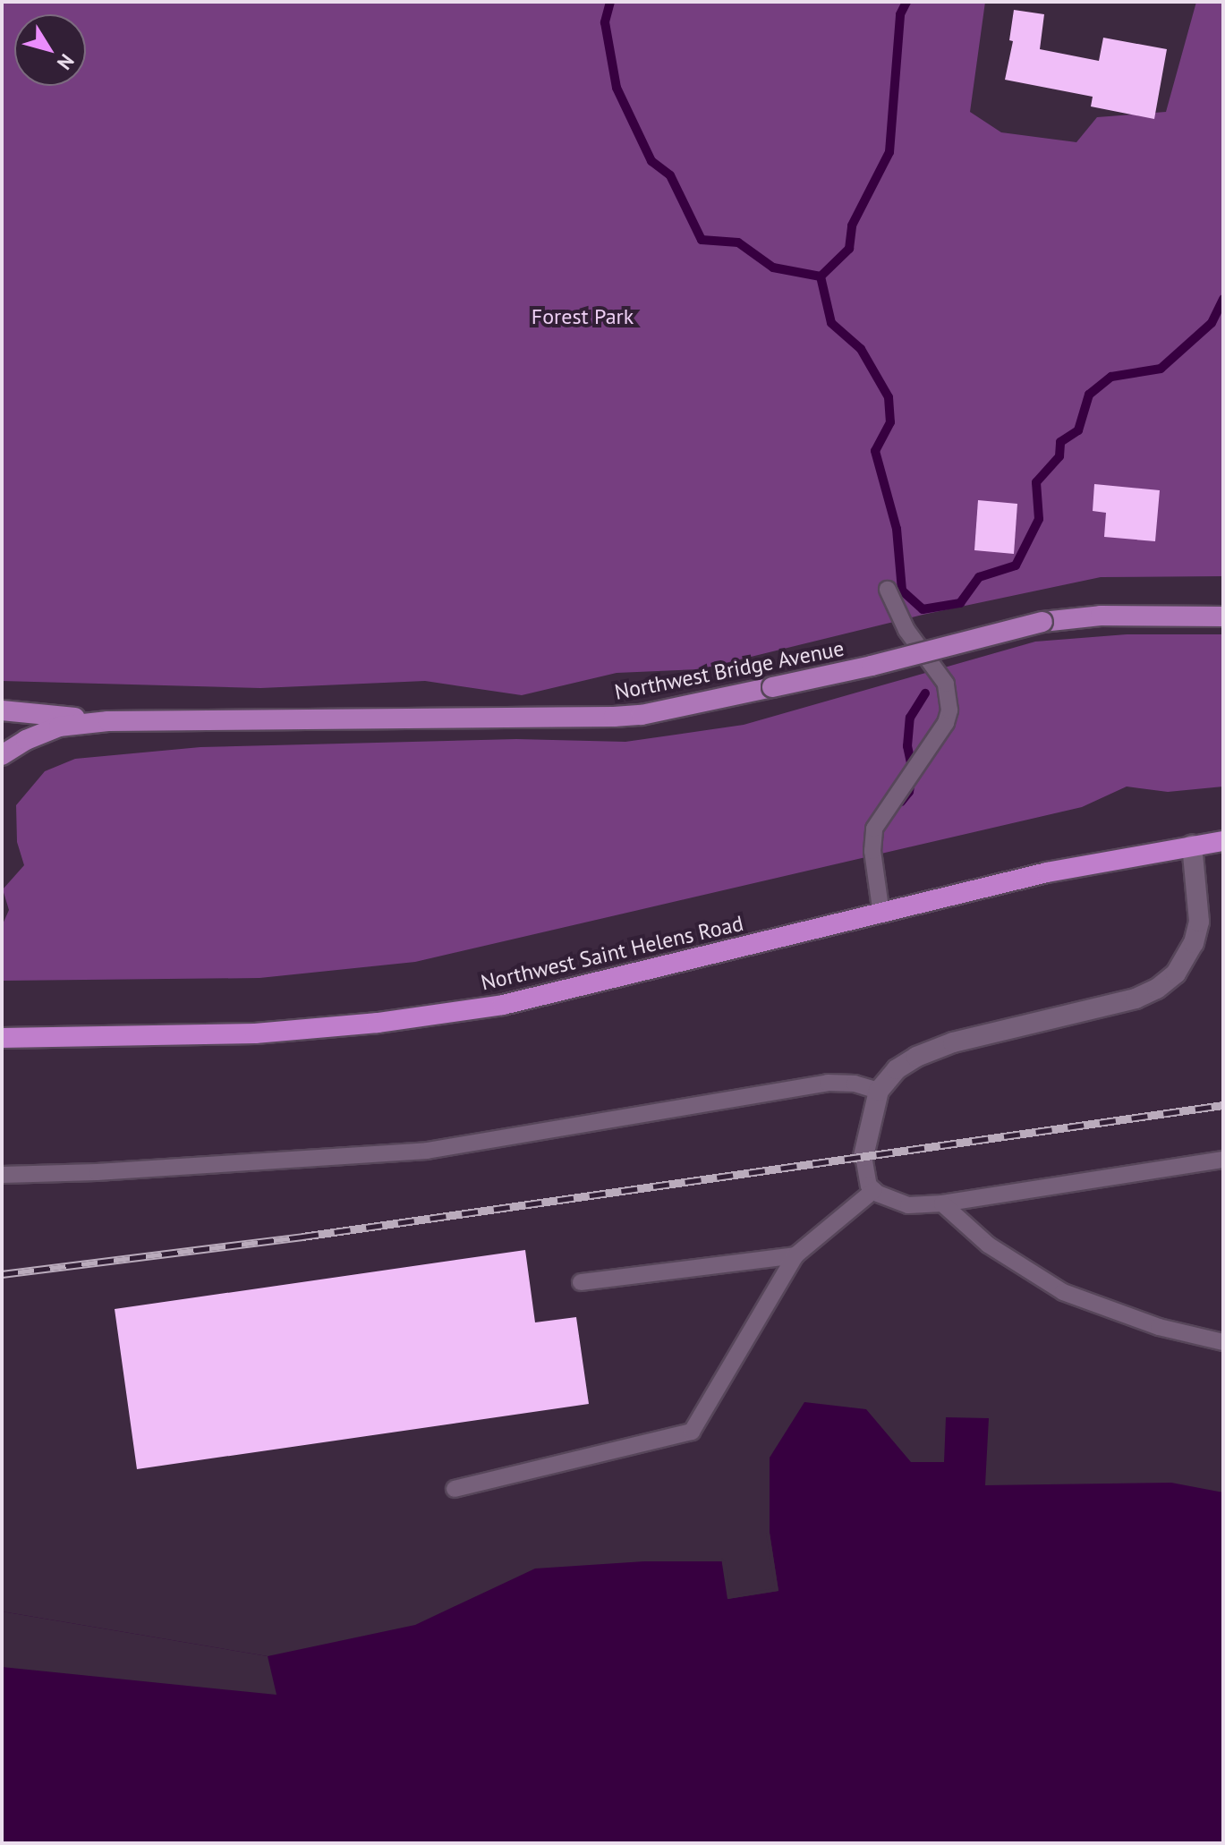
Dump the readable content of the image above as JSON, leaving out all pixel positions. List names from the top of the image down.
{
  "streets": {
    "highway": ["Northwest Saint Helens Road"],
    "main road": ["Northwest Bridge Avenue"]
  },
  "parks": ["Forest Park"],
  "north": "bottom right"
}
